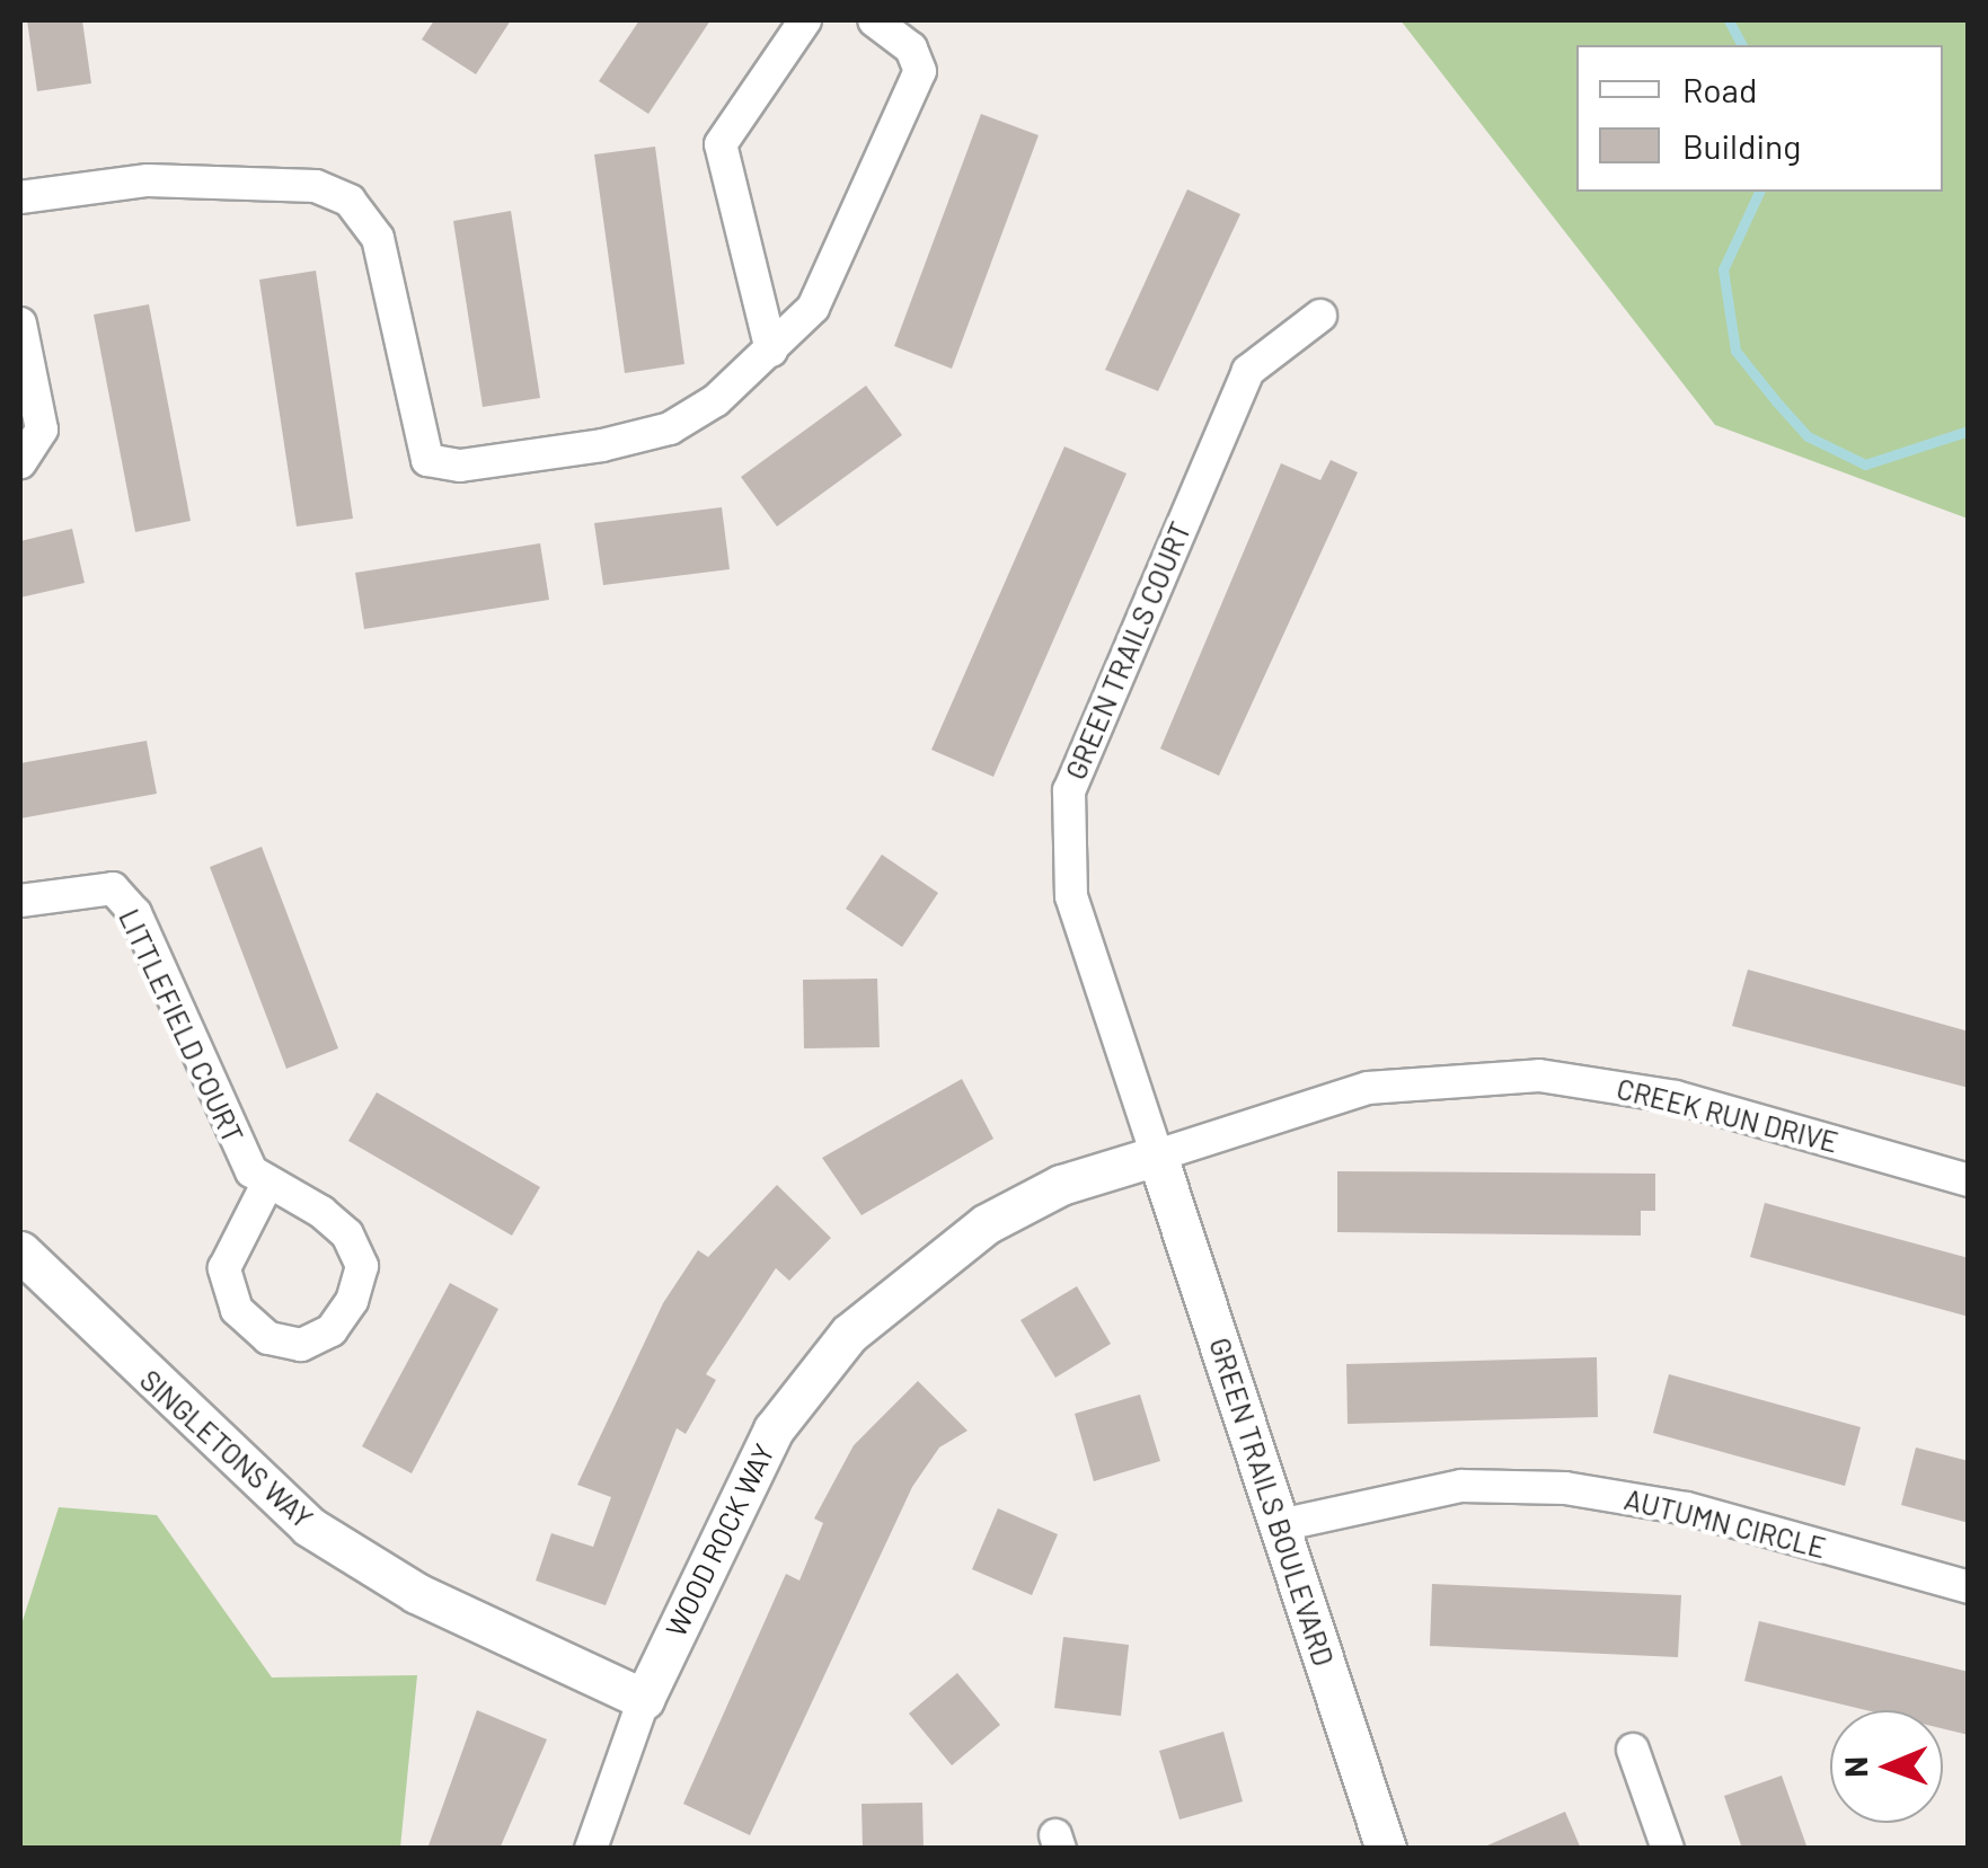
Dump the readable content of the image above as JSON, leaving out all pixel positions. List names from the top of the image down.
{
  "streets": {
    "street": [
      "GREEN TRAILS COURT",
      "LITTLEFIELD COURT",
      "CREEK RUN DRIVE",
      "SINGLETONS WAY",
      "GREEN TRAILS BOULEVARD",
      "AUTUMN CIRCLE",
      "WOOD ROCK WAY"
    ]
  },
  "crossings": [
    ["GREEN TRAILS COURT", "CREEK RUN DRIVE"],
    ["GREEN TRAILS COURT", "GREEN TRAILS BOULEVARD"],
    ["GREEN TRAILS COURT", "WOOD ROCK WAY"],
    ["CREEK RUN DRIVE", "GREEN TRAILS BOULEVARD"],
    ["CREEK RUN DRIVE", "WOOD ROCK WAY"],
    ["SINGLETONS WAY", "WOOD ROCK WAY"],
    ["GREEN TRAILS BOULEVARD", "AUTUMN CIRCLE"],
    ["GREEN TRAILS BOULEVARD", "WOOD ROCK WAY"]
  ],
  "legend": ["Road", "Building"],
  "north": "left"
}
